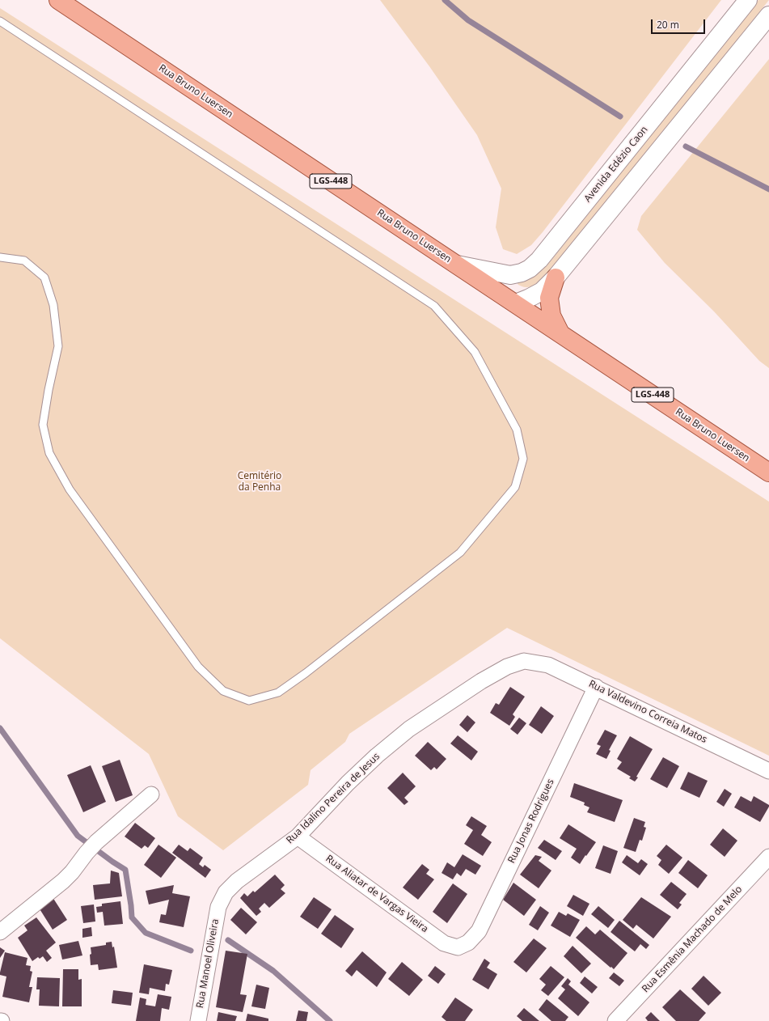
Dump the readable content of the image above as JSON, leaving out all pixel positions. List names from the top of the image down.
{
  "streets": {
    "main road": ["Rua Bruno Luersen", "Avenida Edézio Caon", "LGS-448"],
    "street": [
      "Rua Valdevino Correia Matos",
      "Rua Idalino Pereira de Jesus",
      "Rua Jonas Rodrigues",
      "Rua Aliatar de Vargas Vieira",
      "Rua Esmênia Machado de Melo",
      "Rua Manoel Oliveira"
    ]
  },
  "crossings": [
    ["Rua Bruno Luersen", "Avenida Edézio Caon"],
    ["Rua Valdevino Correia Matos", "Rua Idalino Pereira de Jesus"],
    ["Rua Valdevino Correia Matos", "Rua Jonas Rodrigues"],
    ["Rua Idalino Pereira de Jesus", "Rua Aliatar de Vargas Vieira"],
    ["Rua Idalino Pereira de Jesus", "Rua Manoel Oliveira"],
    ["Rua Jonas Rodrigues", "Rua Aliatar de Vargas Vieira"]
  ],
  "parks": ["Cemitério da Penha"],
  "scale_bar": "20 m"
}
